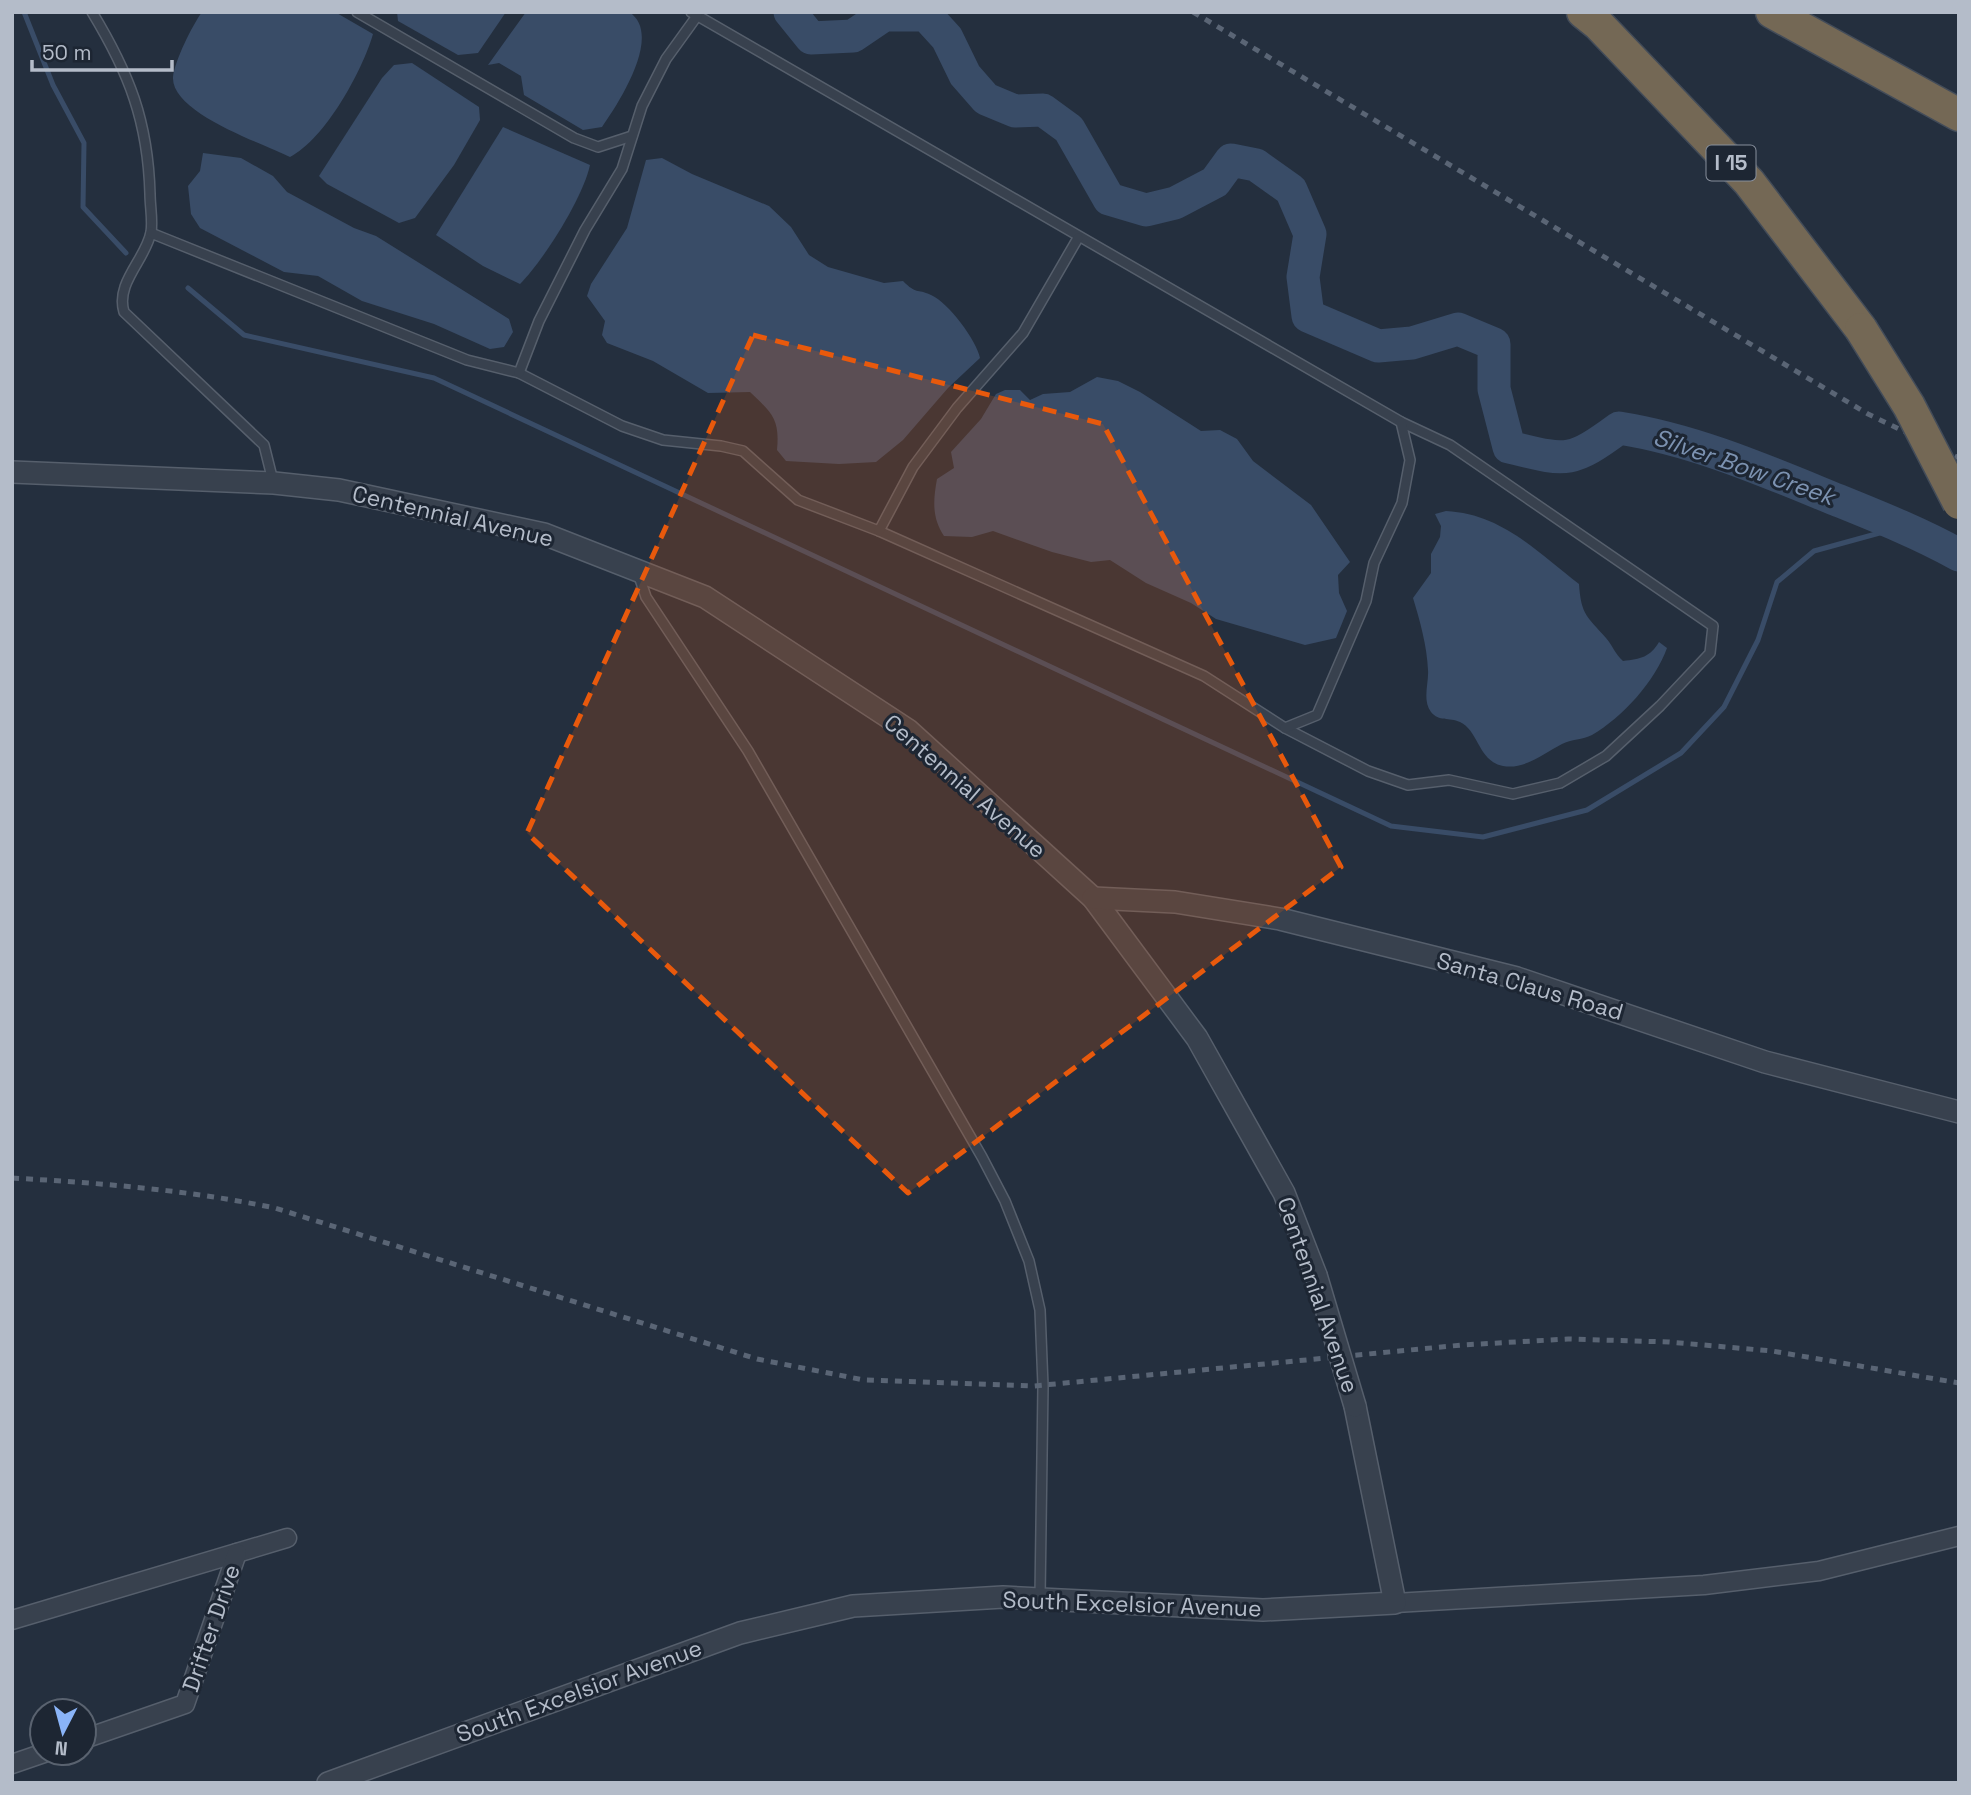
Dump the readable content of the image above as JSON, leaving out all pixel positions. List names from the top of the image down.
{
  "streets": {
    "highway": ["I 15"],
    "street": [
      "Centennial Avenue",
      "Santa Claus Road",
      "South Excelsior Avenue",
      "Drifter Drive"
    ]
  },
  "crossings": [
    ["Centennial Avenue", "Santa Claus Road"],
    ["Centennial Avenue", "South Excelsior Avenue"]
  ],
  "water": ["Silver Bow Creek"],
  "scale_bar": "50 m",
  "north": "bottom"
}
